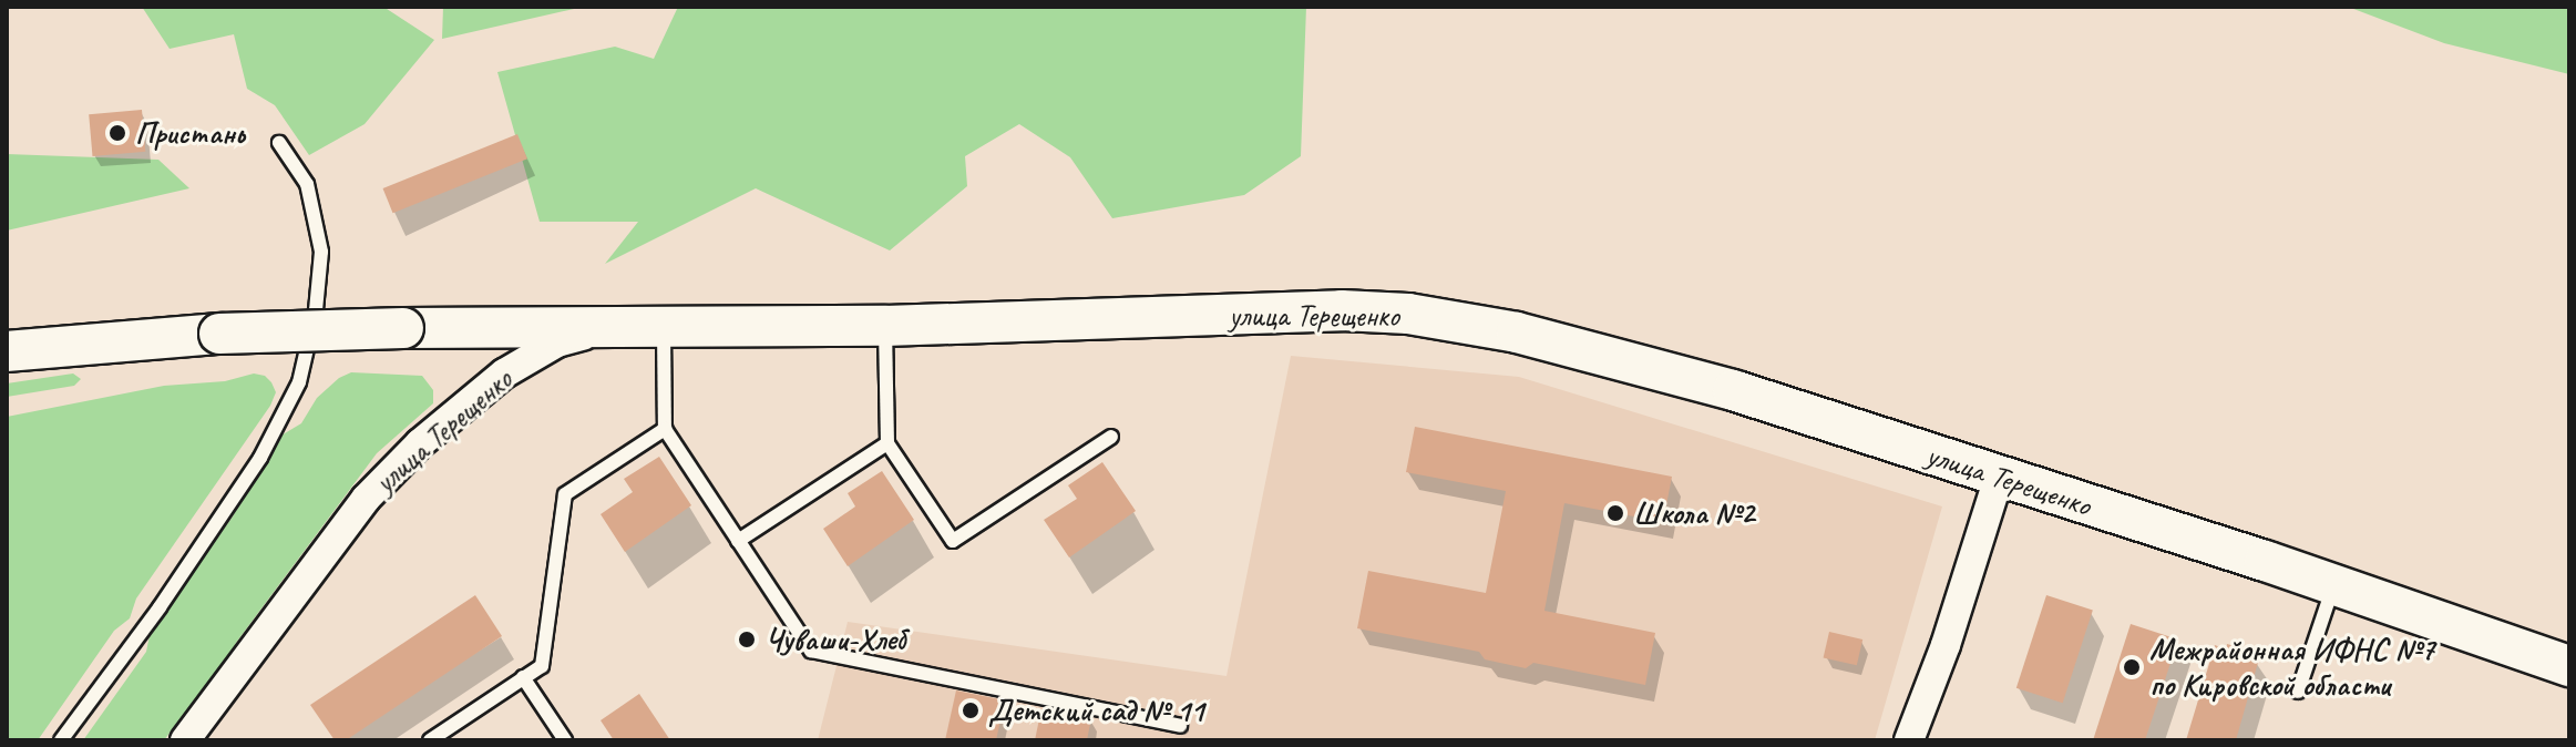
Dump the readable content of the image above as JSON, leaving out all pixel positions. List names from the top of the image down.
{
  "streets": {
    "street": ["улица Терещенко"]
  },
  "places": [
    "Пристань",
    "Школа №2",
    "Чуваши-Хлеб",
    "Межрайонная ИФНС №7 по Кировской области",
    "Детский сад № 11"
  ]
}
